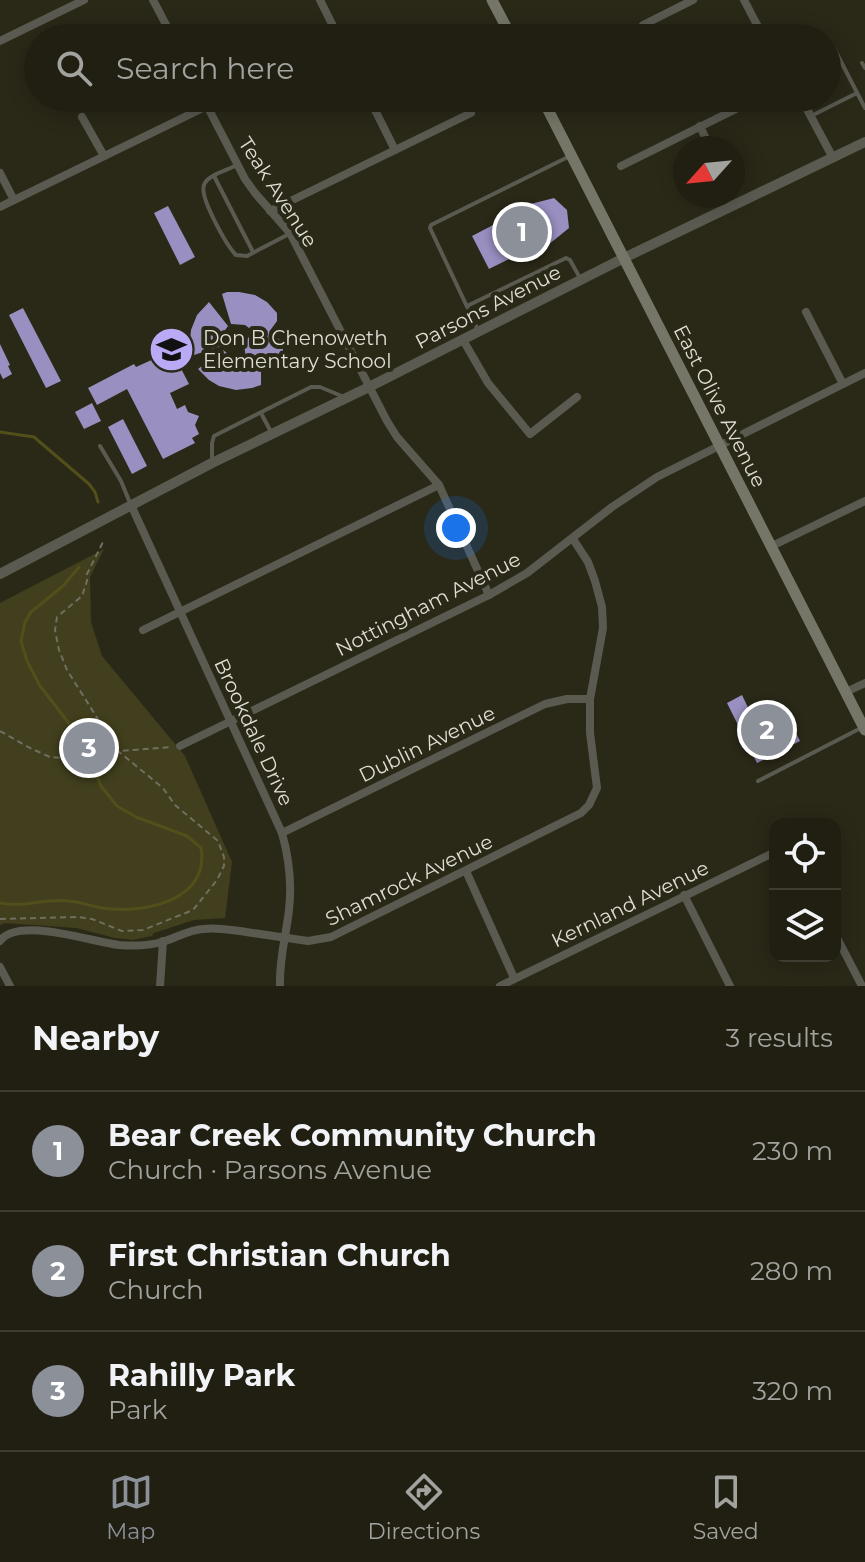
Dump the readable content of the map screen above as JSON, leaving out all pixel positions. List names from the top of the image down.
{
  "streets": {
    "main road": ["East Olive Avenue"],
    "street": [
      "Teak Avenue",
      "Parsons Avenue",
      "Nottingham Avenue",
      "Brookdale Drive",
      "Dublin Avenue",
      "Shamrock Avenue",
      "Kernland Avenue"
    ]
  },
  "crossings": [
    ["Teak Avenue", "Parsons Avenue"],
    ["Teak Avenue", "Nottingham Avenue"],
    ["Parsons Avenue", "East Olive Avenue"],
    ["Parsons Avenue", "Brookdale Drive"],
    ["East Olive Avenue", "Nottingham Avenue"],
    ["Nottingham Avenue", "Brookdale Drive"],
    ["Brookdale Drive", "Dublin Avenue"],
    ["Brookdale Drive", "Shamrock Avenue"],
    ["Dublin Avenue", "Shamrock Avenue"]
  ],
  "places": {
    "school or university": ["Don B Chenoweth Elementary School"]
  },
  "north": "bottom left",
  "page": {
    "search": "Search here",
    "pins": ["1", "2", "3"],
    "heading": ["Nearby", "3 results"],
    "list": [
      {
        "mark": "1",
        "name": "Bear Creek Community Church",
        "note": "Church · Parsons Avenue",
        "value": "230 m"
      },
      {
        "mark": "2",
        "name": "First Christian Church",
        "note": "Church",
        "value": "280 m"
      },
      {
        "mark": "3",
        "name": "Rahilly Park",
        "note": "Park",
        "value": "320 m"
      }
    ],
    "nav": ["Map", "Directions", "Saved"]
  }
}
